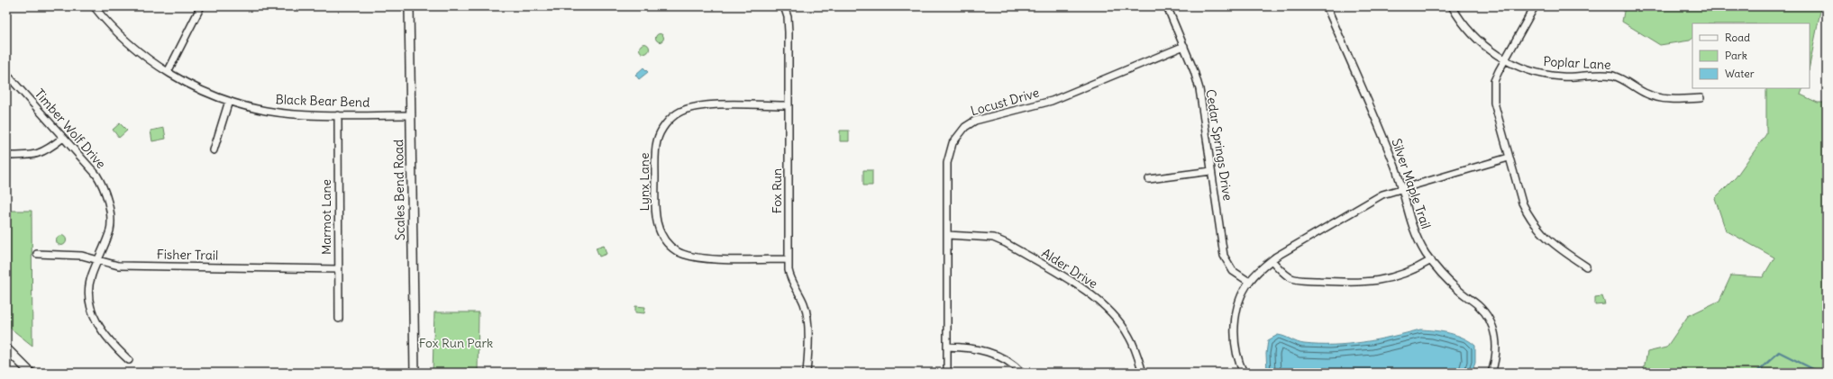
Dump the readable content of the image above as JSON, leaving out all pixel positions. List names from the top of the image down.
{
  "streets": {
    "street": [
      "Poplar Lane",
      "Black Bear Bend",
      "Locust Drive",
      "Timber Wolf Drive",
      "Cedar Springs Drive",
      "Lynx Lane",
      "Silver Maple Trail",
      "Scales Bend Road",
      "Fox Run",
      "Marmot Lane",
      "Fisher Trail",
      "Alder Drive"
    ]
  },
  "crossings": [
    ["Black Bear Bend", "Scales Bend Road"],
    ["Black Bear Bend", "Marmot Lane"],
    ["Locust Drive", "Cedar Springs Drive"],
    ["Locust Drive", "Alder Drive"],
    ["Timber Wolf Drive", "Fisher Trail"],
    ["Lynx Lane", "Fox Run"],
    ["Marmot Lane", "Fisher Trail"]
  ],
  "parks": ["Fox Run Park"],
  "legend": ["Road", "Park", "Water"]
}
